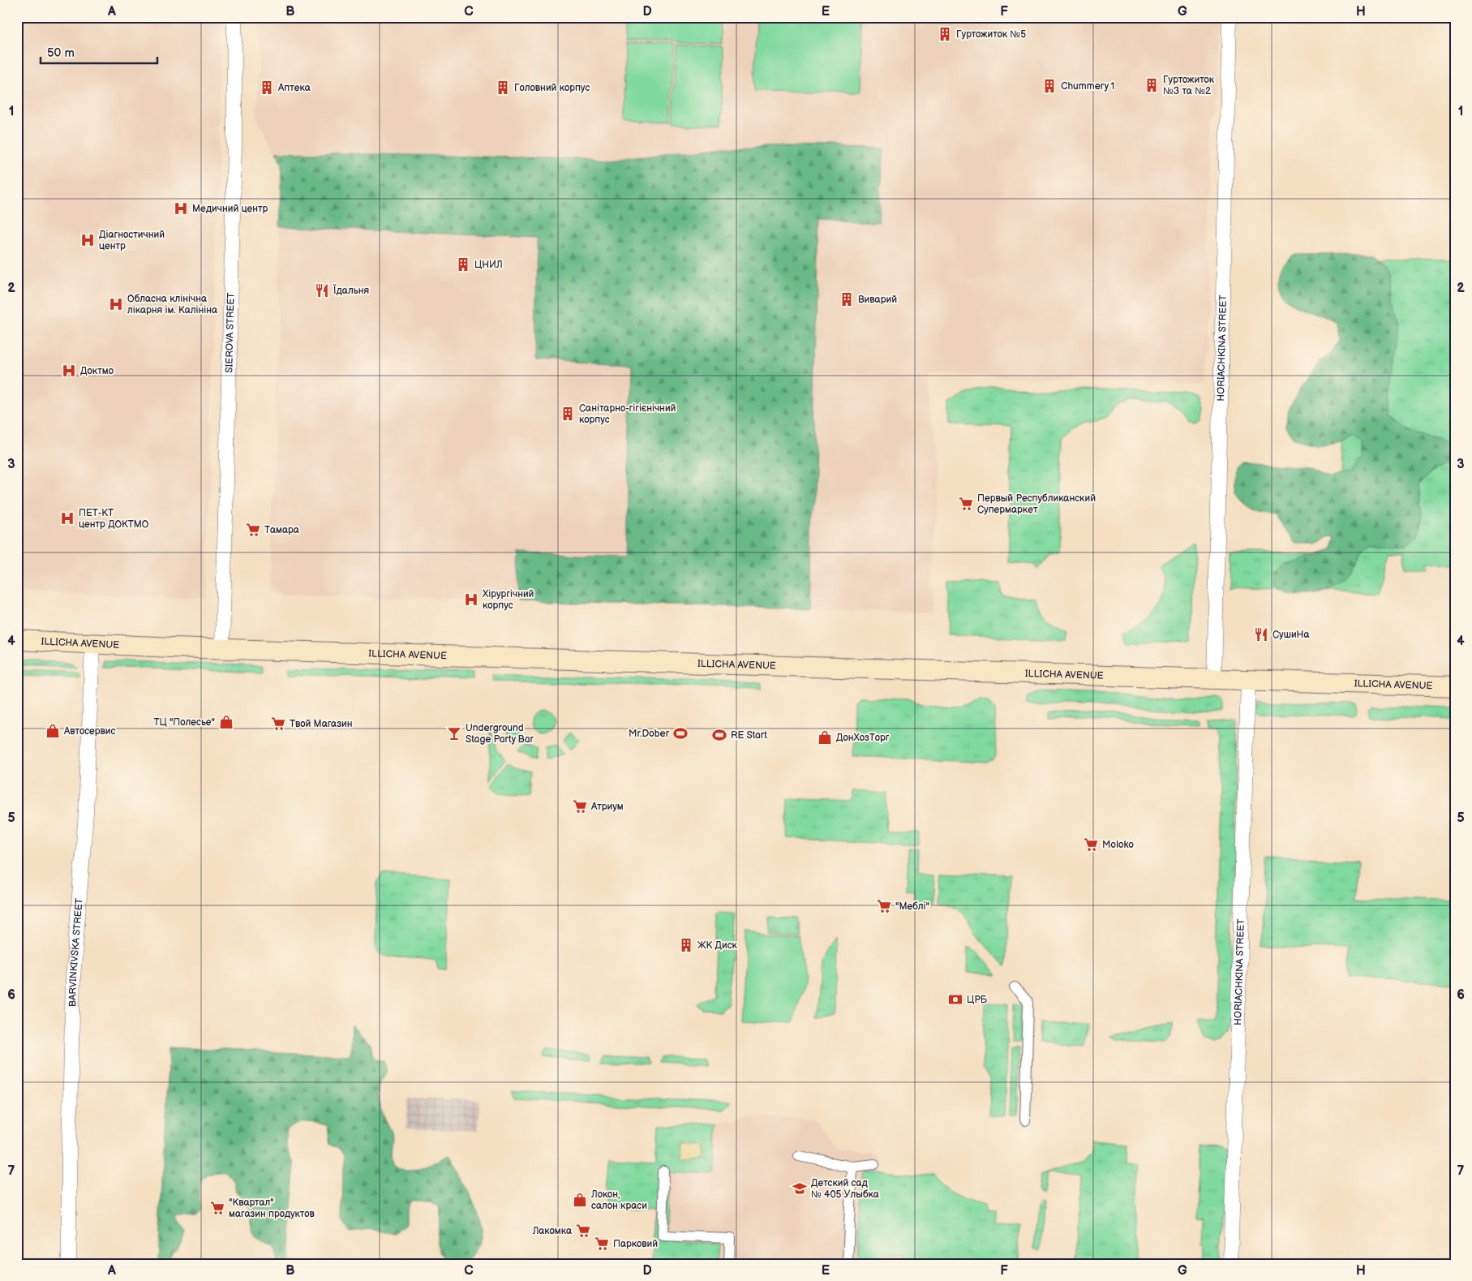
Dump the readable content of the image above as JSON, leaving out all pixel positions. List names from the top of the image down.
{
  "streets": {
    "main road": ["ILLICHA AVENUE"],
    "street": ["SIEROVA STREET", "HORIACHKINA STREET", "BARVINKIVSKA STREET"]
  },
  "crossings": [
    ["SIEROVA STREET", "ILLICHA AVENUE"],
    ["HORIACHKINA STREET", "ILLICHA AVENUE"],
    ["ILLICHA AVENUE", "BARVINKIVSKA STREET"]
  ],
  "places": {
    "building": [
      "Гуртожиток №5",
      "Гуртожиток №3 та №2",
      "Chummery 1",
      "Аптека",
      "Головний корпус",
      "ЦНИЛ",
      "Виварий",
      "Санітарно-гігієнічний корпус",
      "ЖК Диск"
    ],
    "hospital": [
      "Медичний центр",
      "Діагностичний центр",
      "Обласна клінічна лікарня ім. Калініна",
      "Доктмо",
      "ПЕТ-КТ центр ДОКТМО",
      "Хірургічний корпус"
    ],
    "restaurant": ["Їдальня", "СушиНа"],
    "supermarket": [
      "Первый Республиканский Супермаркет",
      "Тамара",
      "Твой Магазин",
      "Атриум",
      "Moloko",
      "\"Меблі\"",
      "\"Квартал\" магазин продуктов",
      "Лакомка",
      "Парковий"
    ],
    "shop": [
      "ТЦ \"Полесье\"",
      "Автосервис",
      "ДонХозТорг",
      "Локон, салон краси"
    ],
    "bar": ["Underground Stage Party Bar"],
    "sports": ["Mr.Dober", "RE Start"],
    "bank": ["ЦРБ"],
    "school or university": ["Детский сад № 405 Улыбка"]
  },
  "scale_bar": "50 m",
  "grid": {
    "columns": [
      "A",
      "B",
      "C",
      "D",
      "E",
      "F",
      "G",
      "H"
    ],
    "rows": [
      "1",
      "2",
      "3",
      "4",
      "5",
      "6",
      "7"
    ]
  }
}
